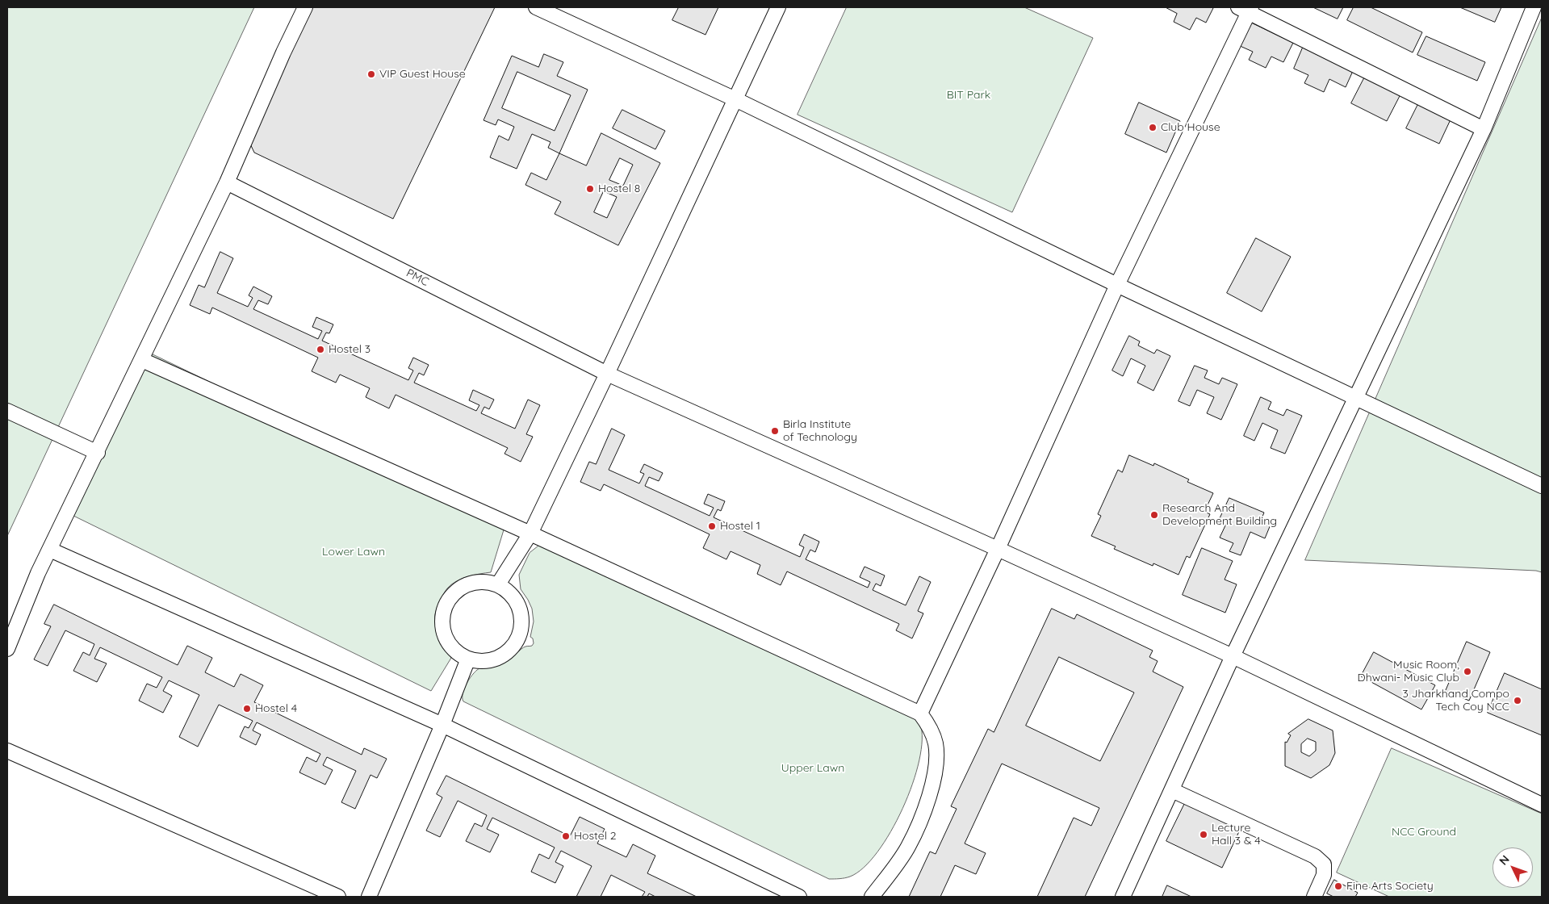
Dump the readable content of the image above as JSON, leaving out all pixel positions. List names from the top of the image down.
{
  "streets": {
    "street": ["PMC"]
  },
  "parks": [
    "BIT Park",
    "Lower Lawn",
    "Upper Lawn",
    "NCC Ground"
  ],
  "places": [
    "VIP Guest House",
    "Club House",
    "Hostel 8",
    "Hostel 3",
    "Birla Institute of Technology",
    "Research And Development Building",
    "Hostel 1",
    "Music Room, Dhwani- Music Club",
    "3 Jharkhand Compo Tech Coy NCC",
    "Hostel 4",
    "Lecture Hall 3 & 4",
    "Hostel 2",
    "Fine Arts Society"
  ],
  "north": "top left"
}
